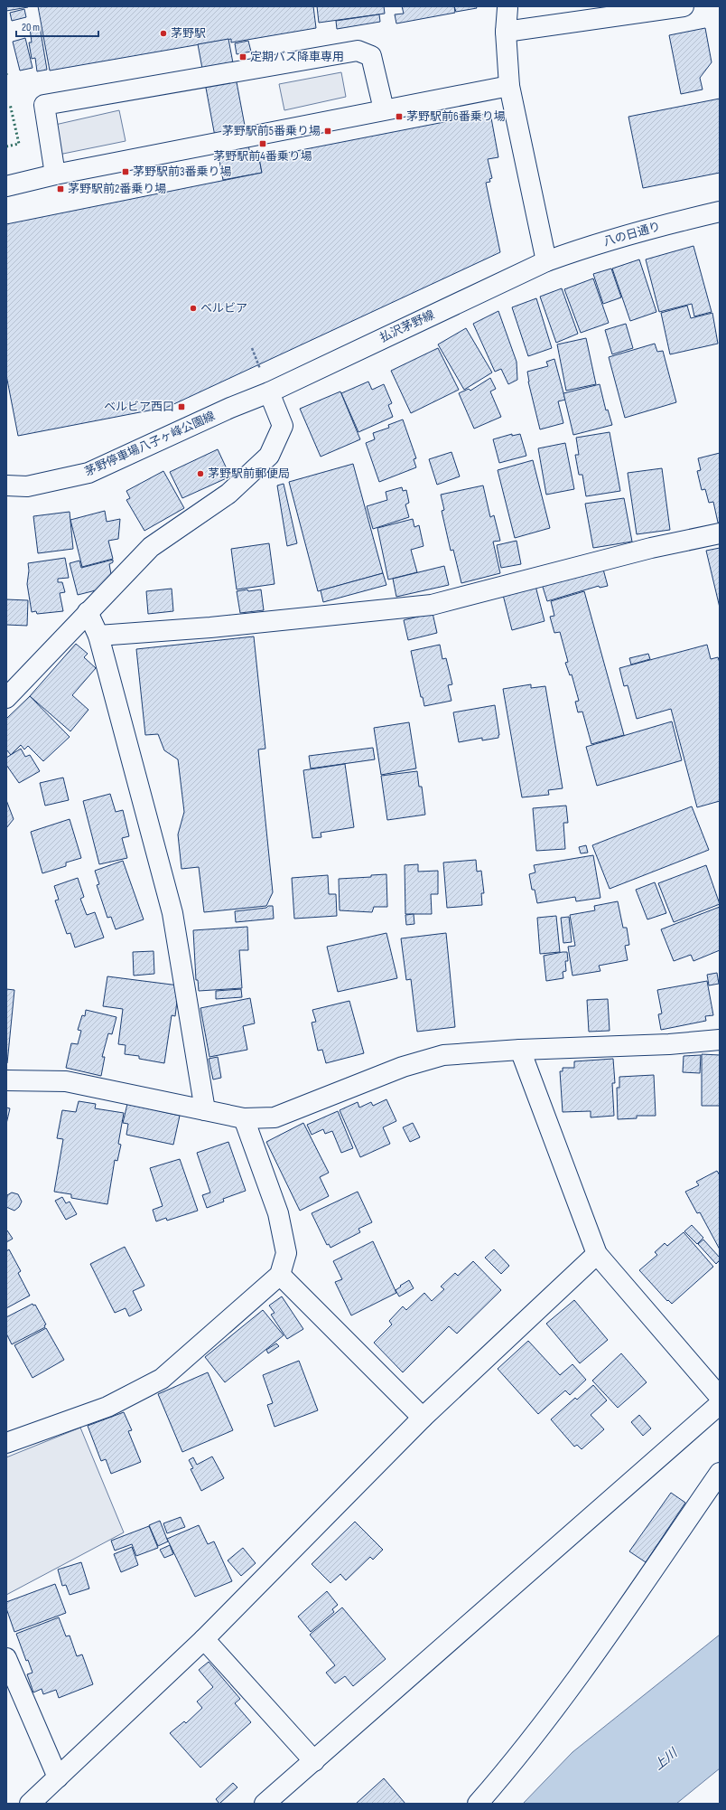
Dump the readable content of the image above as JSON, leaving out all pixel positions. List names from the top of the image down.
{
  "streets": {
    "street": ["八の日通り", "払沢茅野線", "茅野停車場八子ヶ峰公園線"]
  },
  "crossings": [
    ["八の日通り", "払沢茅野線"],
    ["払沢茅野線", "茅野停車場八子ヶ峰公園線"]
  ],
  "water": ["上川"],
  "places": {
    "other": ["茅野駅", "ベルビア", "茅野駅前郵便局"],
    "transit": [
      "定期バス降車専用",
      "茅野駅前6番乗り場",
      "茅野駅前5番乗り場",
      "茅野駅前4番乗り場",
      "茅野駅前3番乗り場",
      "茅野駅前2番乗り場",
      "ベルビア西口"
    ]
  },
  "scale_bar": "20 m"
}
